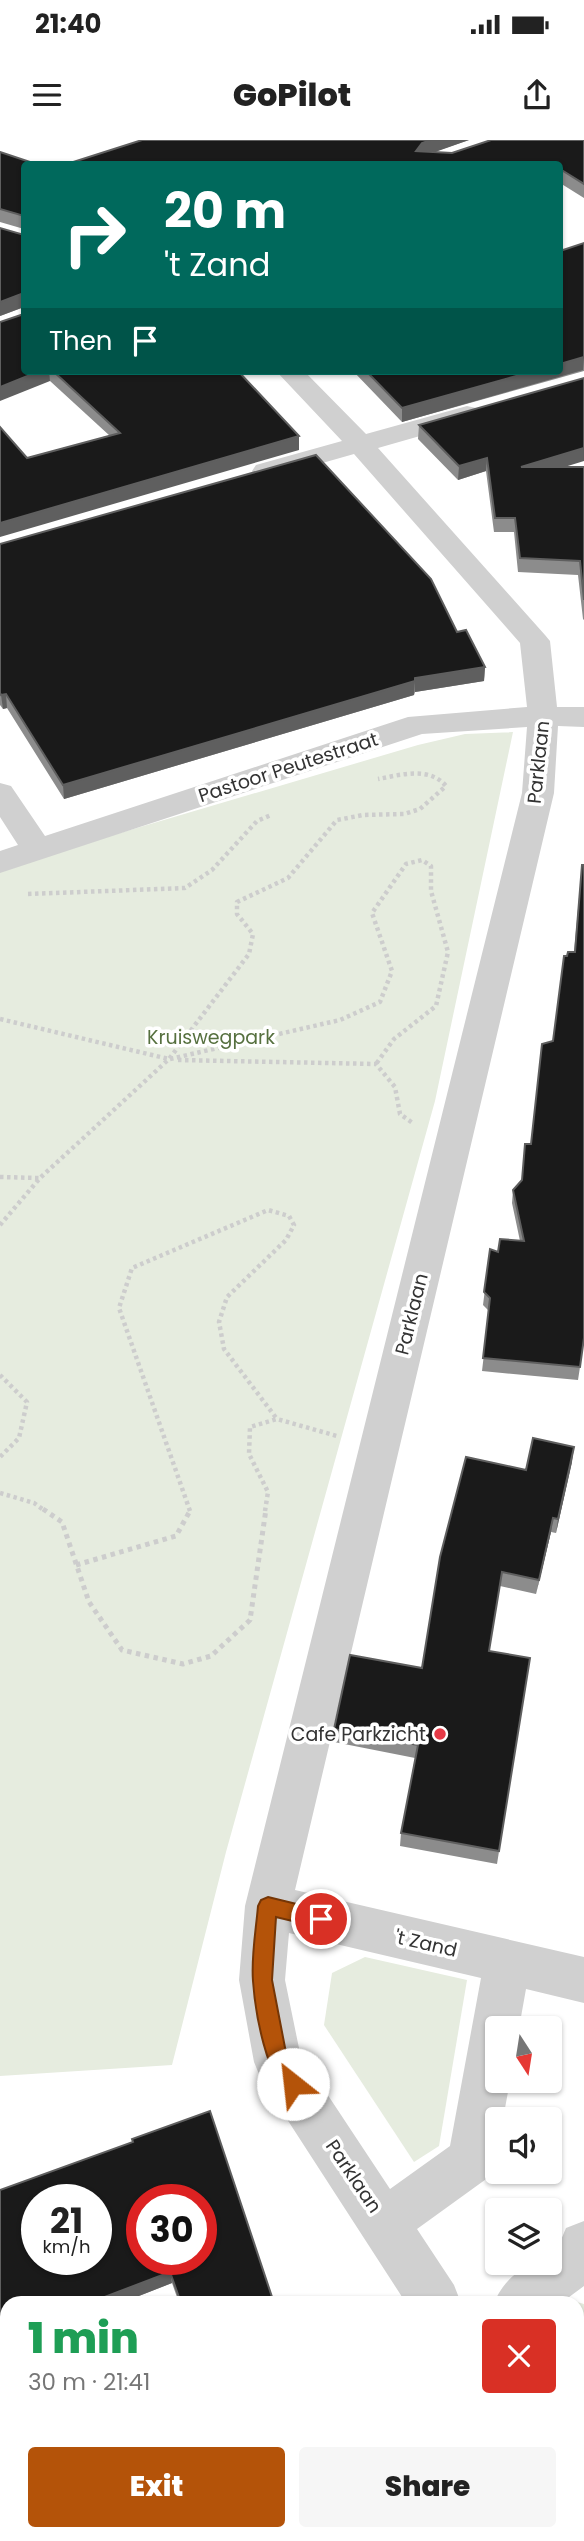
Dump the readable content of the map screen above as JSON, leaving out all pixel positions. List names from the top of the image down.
{
  "streets": {
    "street": ["Parklaan", "Pastoor Peutestraat", "'t Zand"]
  },
  "crossings": [
    ["Parklaan", "Pastoor Peutestraat"],
    ["Parklaan", "'t Zand"]
  ],
  "parks": ["Kruiswegpark"],
  "places": ["Cafe Parkzicht"],
  "north": "bottom",
  "page": {
    "status": "21:40",
    "header": "GoPilot",
    "turn": ["20 m", "'t Zand"],
    "then": "Then",
    "speed": "21 km/h",
    "limit": "30",
    "heading": ["1 min", "30 m · 21:41"],
    "buttons": ["Exit", "Share"]
  }
}
